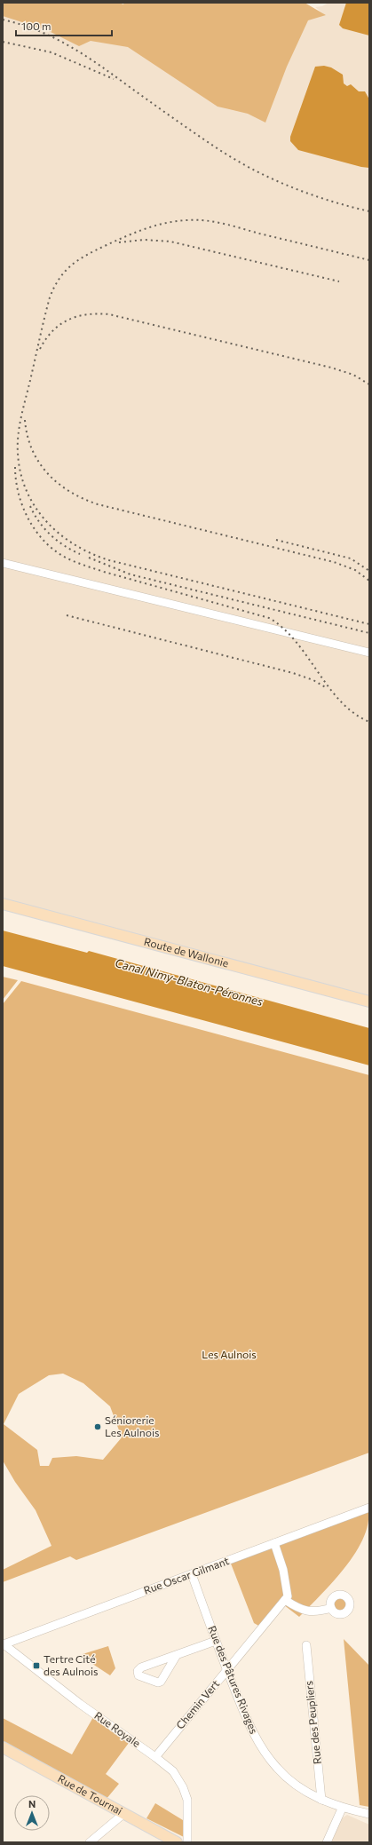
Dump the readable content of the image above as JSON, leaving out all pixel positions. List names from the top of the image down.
{
  "streets": {
    "main road": ["Route de Wallonie", "Rue de Tournai"],
    "street": [
      "Rue Oscar Gilmant",
      "Rue des Pâtures Rivages",
      "Chemin Vert",
      "Rue des Peupliers",
      "Rue Royale"
    ]
  },
  "crossings": [
    ["Rue Oscar Gilmant", "Rue des Pâtures Rivages"],
    ["Rue Oscar Gilmant", "Rue Royale"],
    ["Rue des Pâtures Rivages", "Chemin Vert"],
    ["Rue des Pâtures Rivages", "Rue des Peupliers"],
    ["Chemin Vert", "Rue Royale"]
  ],
  "water": ["Canal Nimy-Blaton-Péronnes"],
  "parks": ["Les Aulnois"],
  "places": {
    "other": ["Séniorerie Les Aulnois"],
    "transit": ["Tertre Cité des Aulnois"]
  },
  "scale_bar": "100 m",
  "north": "top"
}
